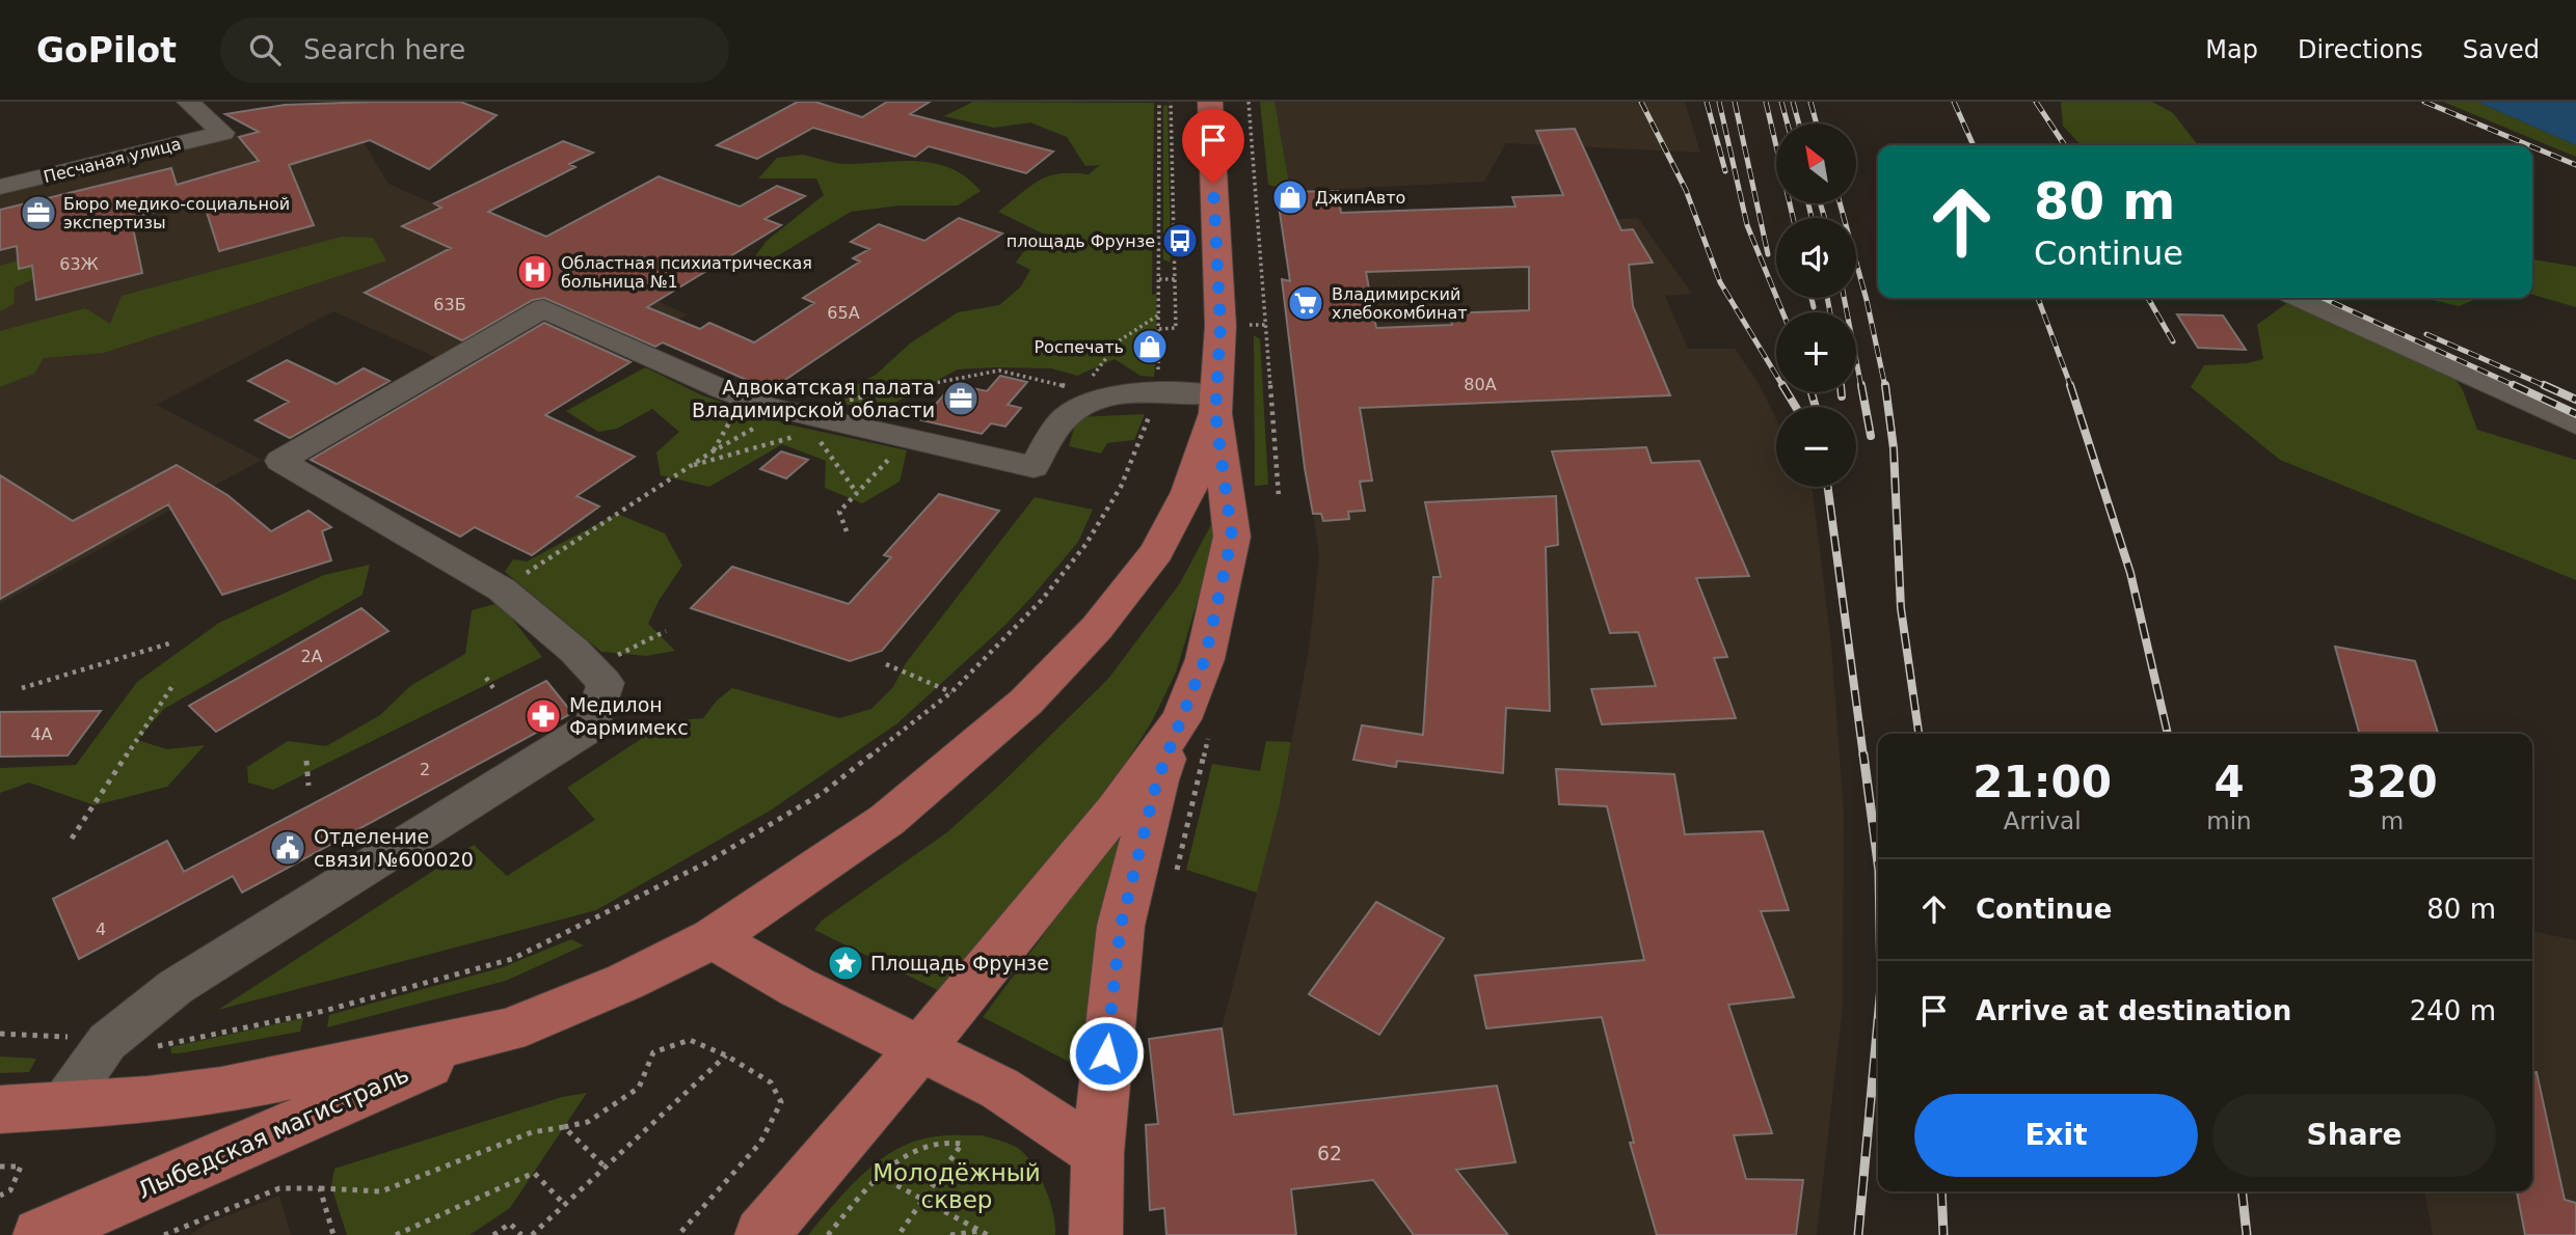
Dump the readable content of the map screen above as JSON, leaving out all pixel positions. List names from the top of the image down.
{
  "streets": {
    "main road": ["Лыбедская магистраль"],
    "street": ["Песчаная улица"]
  },
  "parks": ["Молодёжный сквер"],
  "places": {
    "shop": ["ДжипАвто", "Роспечать"],
    "office": ["Бюро медико-социальной экспертизы", "Адвокатская палата Владимирской области"],
    "bus stop": ["площадь Фрунзе"],
    "hospital": ["Областная психиатрическая больница №1"],
    "supermarket": ["Владимирский хлебокомбинат"],
    "pharmacy": ["Медилон Фармимекс"],
    "public building": ["Отделение связи №600020"],
    "place": ["Площадь Фрунзе"]
  },
  "house_numbers": [
    "63Ж",
    "63Б",
    "65А",
    "80А",
    "2А",
    "4А",
    "2",
    "4",
    "62"
  ],
  "north": "top left",
  "page": {
    "header": "GoPilot",
    "search": "Search here",
    "nav": ["Map", "Directions", "Saved"],
    "map_buttons": ["+", "−"],
    "turn": ["80 m", "Continue"],
    "eta": [
      "21:00",
      "Arrival",
      "4",
      "min",
      "320",
      "m"
    ],
    "list": [
      {
        "name": "Continue",
        "value": "80 m"
      },
      {
        "name": "Arrive at destination",
        "value": "240 m"
      }
    ],
    "buttons": ["Exit", "Share"]
  }
}
